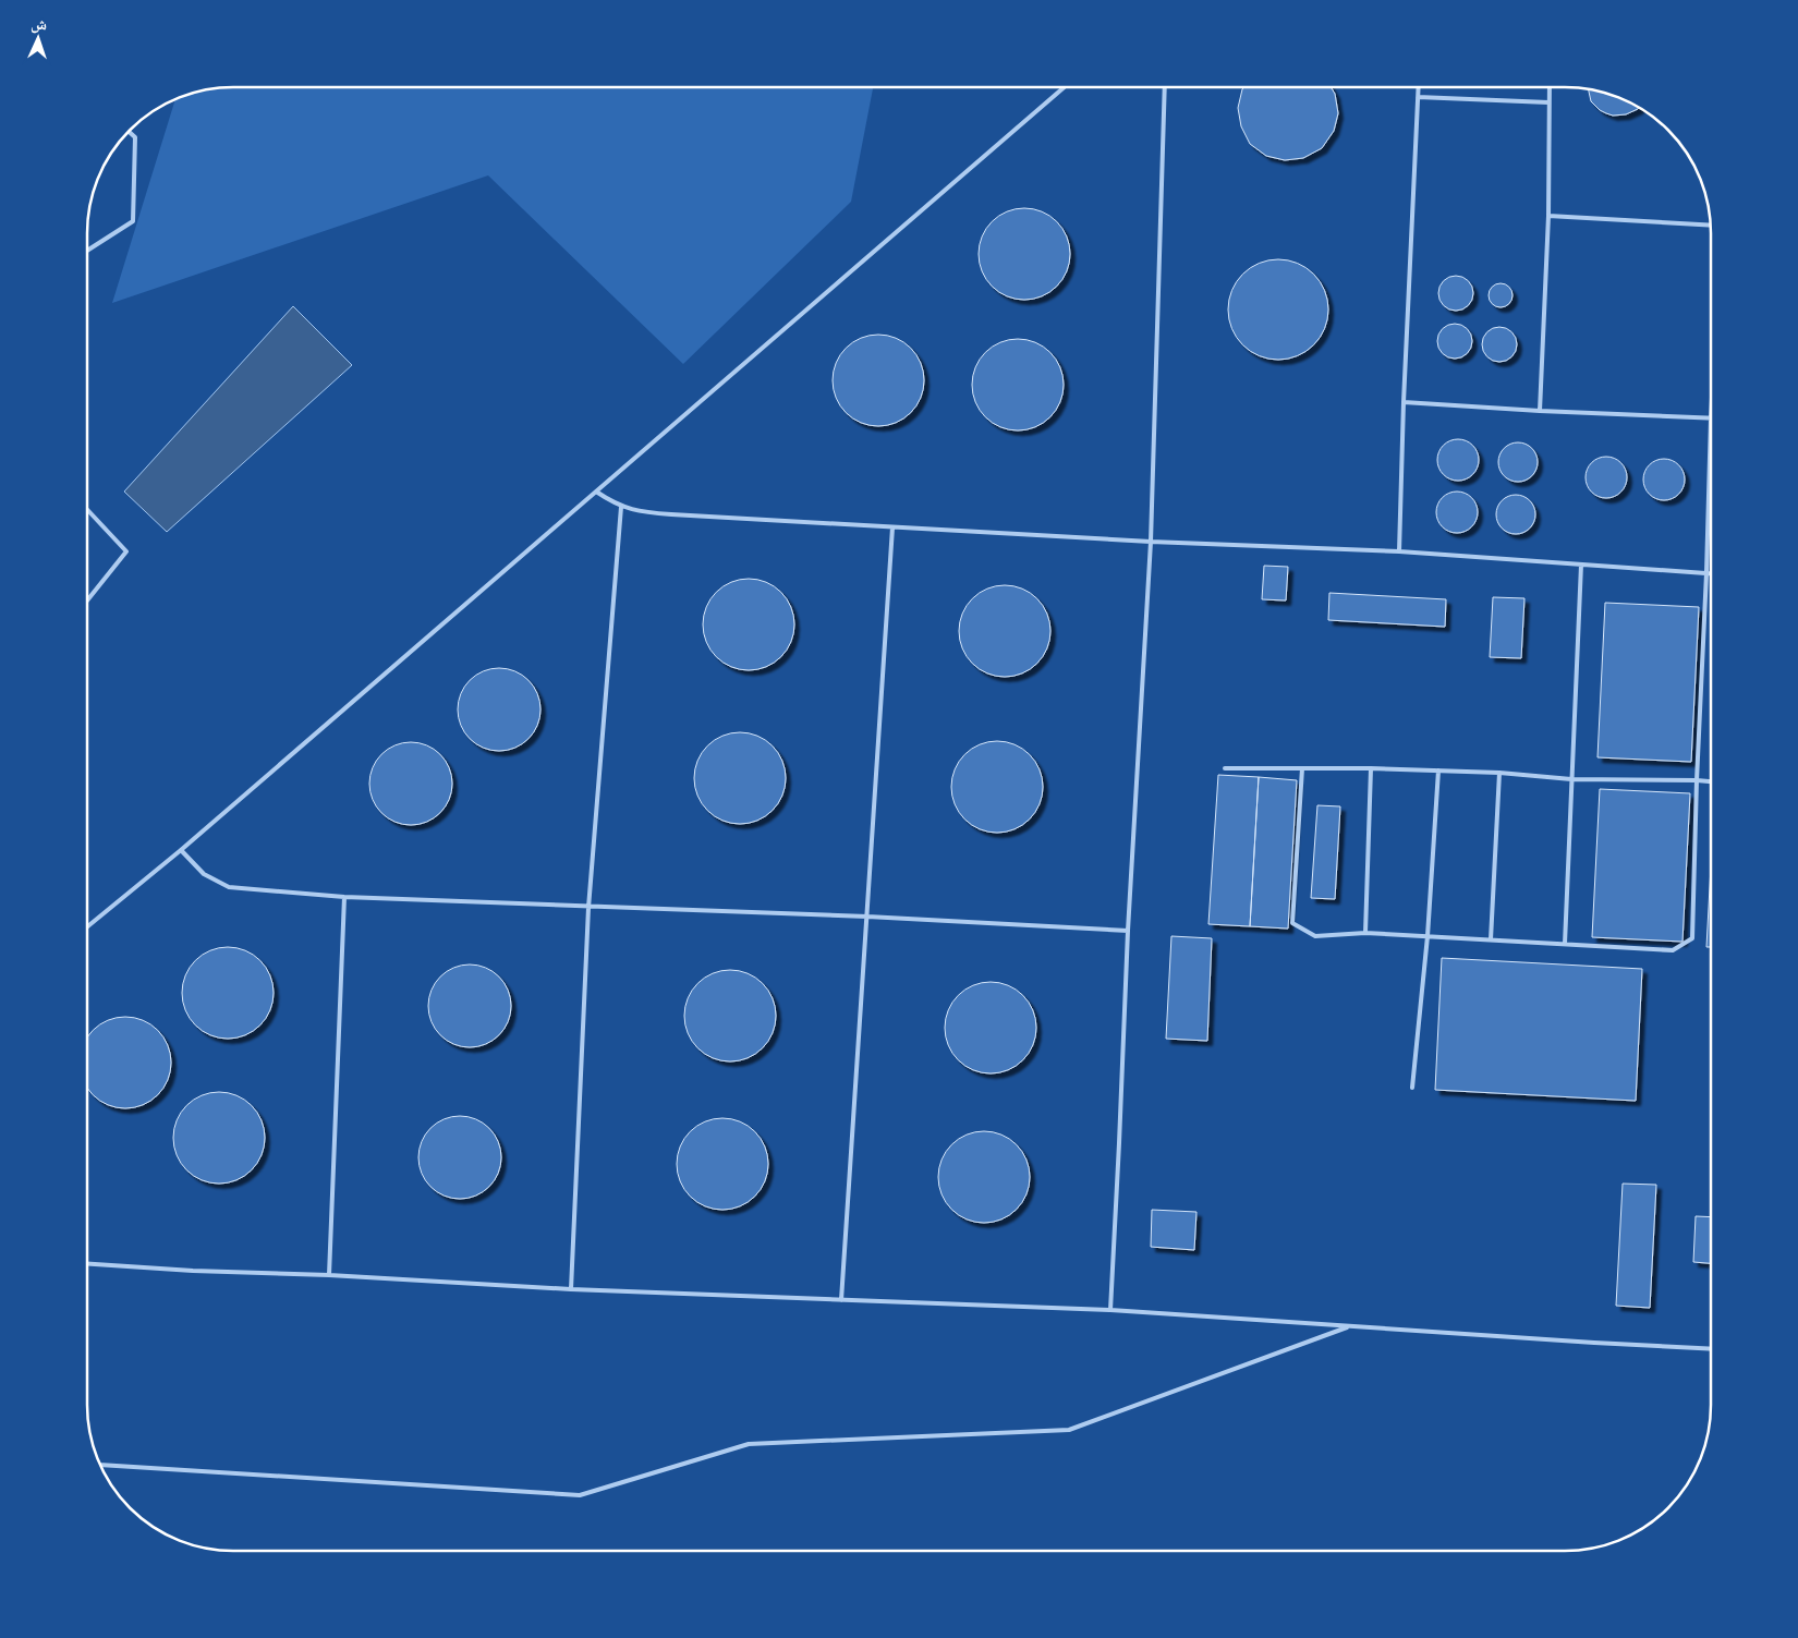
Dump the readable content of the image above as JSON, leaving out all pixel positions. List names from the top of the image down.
{
  "north": "top"
}
